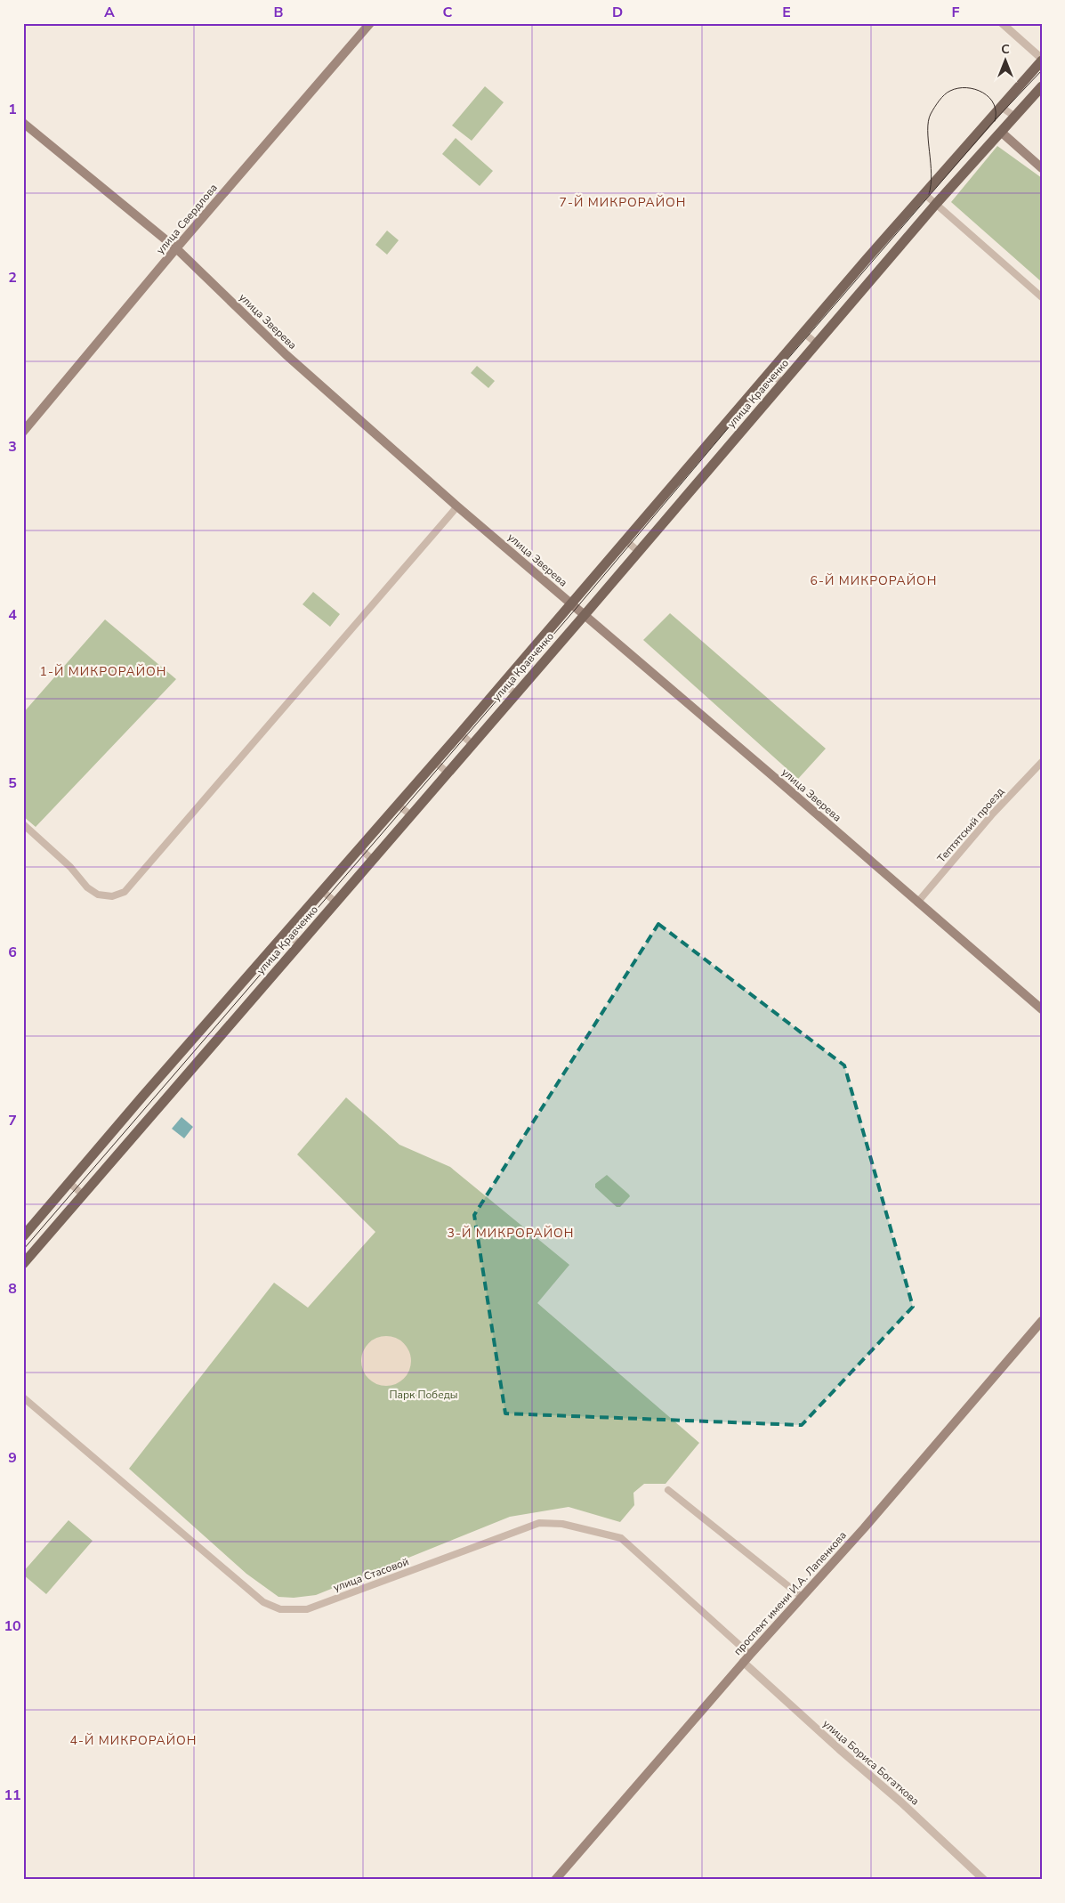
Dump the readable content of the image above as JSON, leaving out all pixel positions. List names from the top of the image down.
{
  "streets": {
    "main road": [
      "улица Свердлова",
      "улица Зверева",
      "улица Кравченко",
      "проспект имени И.А. Лапенкова"
    ],
    "street": ["Тептятский проезд", "улица Стасовой", "улица Бориса Богаткова"]
  },
  "crossings": [
    ["улица Свердлова", "улица Зверева"],
    ["улица Зверева", "улица Кравченко"],
    ["улица Зверева", "Тептятский проезд"],
    ["улица Стасовой", "проспект имени И.А. Лапенкова"],
    ["проспект имени И.А. Лапенкова", "улица Бориса Богаткова"]
  ],
  "districts": [
    "7-Й МИКРОРАЙОН",
    "6-Й МИКРОРАЙОН",
    "1-Й МИКРОРАЙОН",
    "3-Й МИКРОРАЙОН",
    "4-Й МИКРОРАЙОН"
  ],
  "parks": ["Парк Победы"],
  "north": "top",
  "grid": {
    "columns": [
      "A",
      "B",
      "C",
      "D",
      "E",
      "F"
    ],
    "rows": [
      "1",
      "2",
      "3",
      "4",
      "5",
      "6",
      "7",
      "8",
      "9",
      "10",
      "11"
    ]
  }
}
